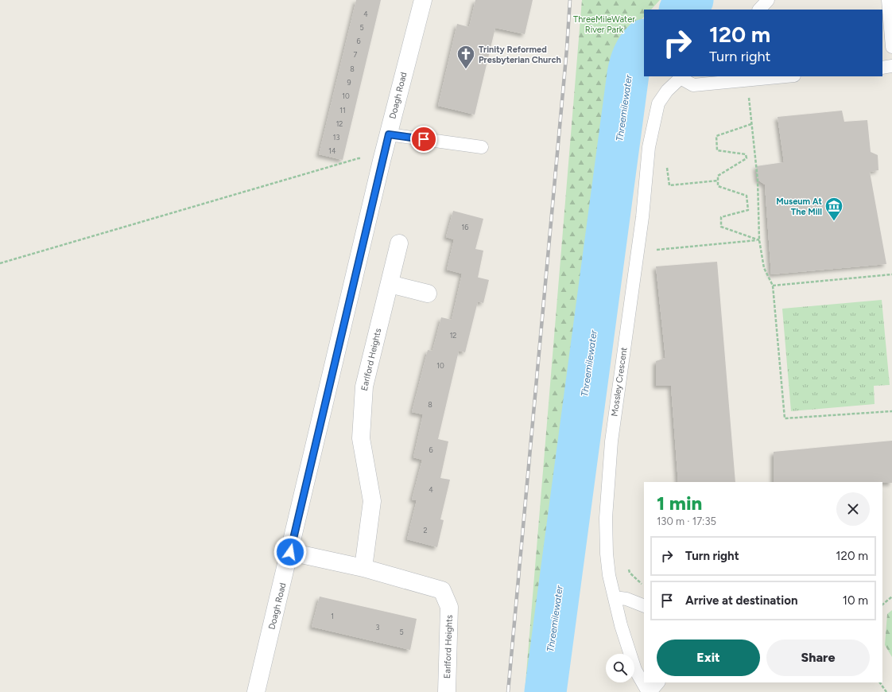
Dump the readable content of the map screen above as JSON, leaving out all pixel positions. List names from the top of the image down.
{
  "streets": {
    "main road": ["Doagh Road", "Earlford Heights"],
    "lane": ["Mossley Crescent"]
  },
  "crossings": [
    ["Doagh Road", "Earlford Heights"]
  ],
  "water": ["Threemilewater"],
  "parks": ["ThreeMileWater River Park"],
  "places": {
    "church": ["Trinity Reformed Presbyterian Church"],
    "museum": ["Museum At The Mill"]
  },
  "house_numbers": [
    "4",
    "5",
    "6",
    "7",
    "8",
    "9",
    "10",
    "11",
    "12",
    "13",
    "14",
    "16",
    "12",
    "10",
    "8",
    "6",
    "4",
    "2",
    "1",
    "3",
    "5"
  ],
  "page": {
    "turn": ["120 m", "Turn right"],
    "heading": ["1 min", "130 m · 17:35"],
    "list": [
      {
        "name": "Turn right",
        "value": "120 m"
      },
      {
        "name": "Arrive at destination",
        "value": "10 m"
      }
    ],
    "buttons": ["Exit", "Share"]
  }
}
